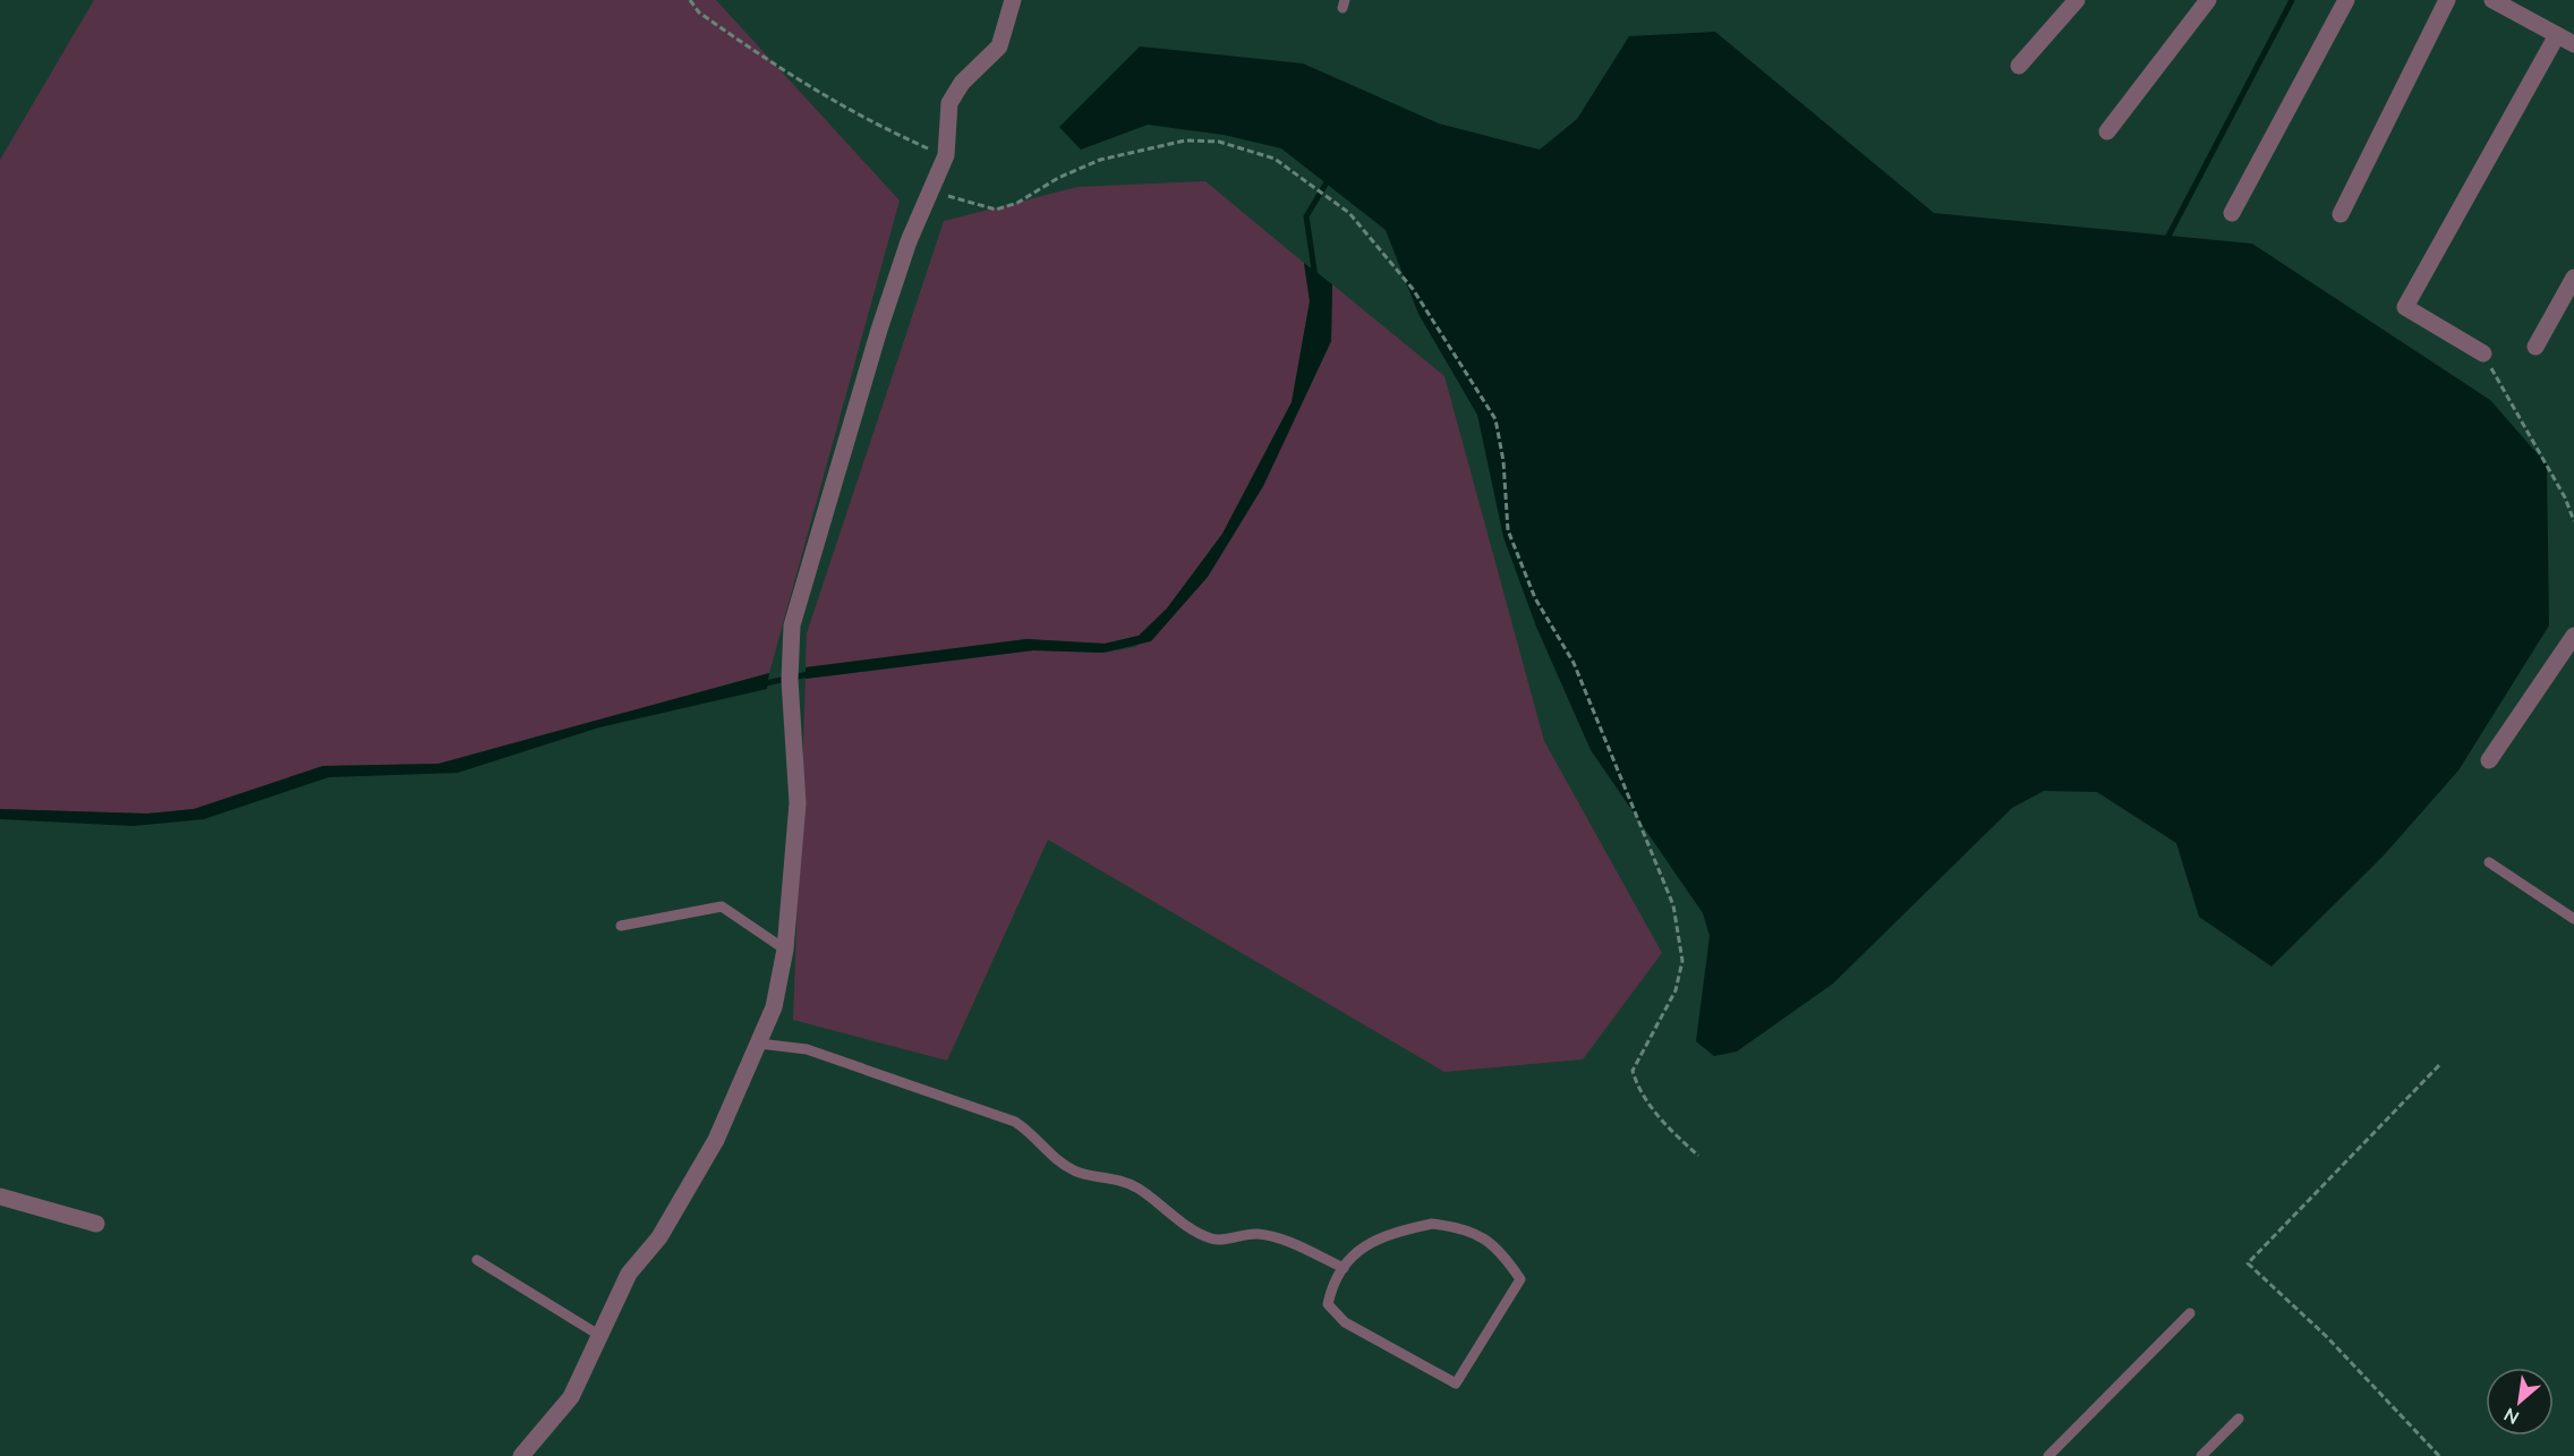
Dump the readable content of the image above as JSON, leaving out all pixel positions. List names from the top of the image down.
{
  "north": "bottom left"
}
